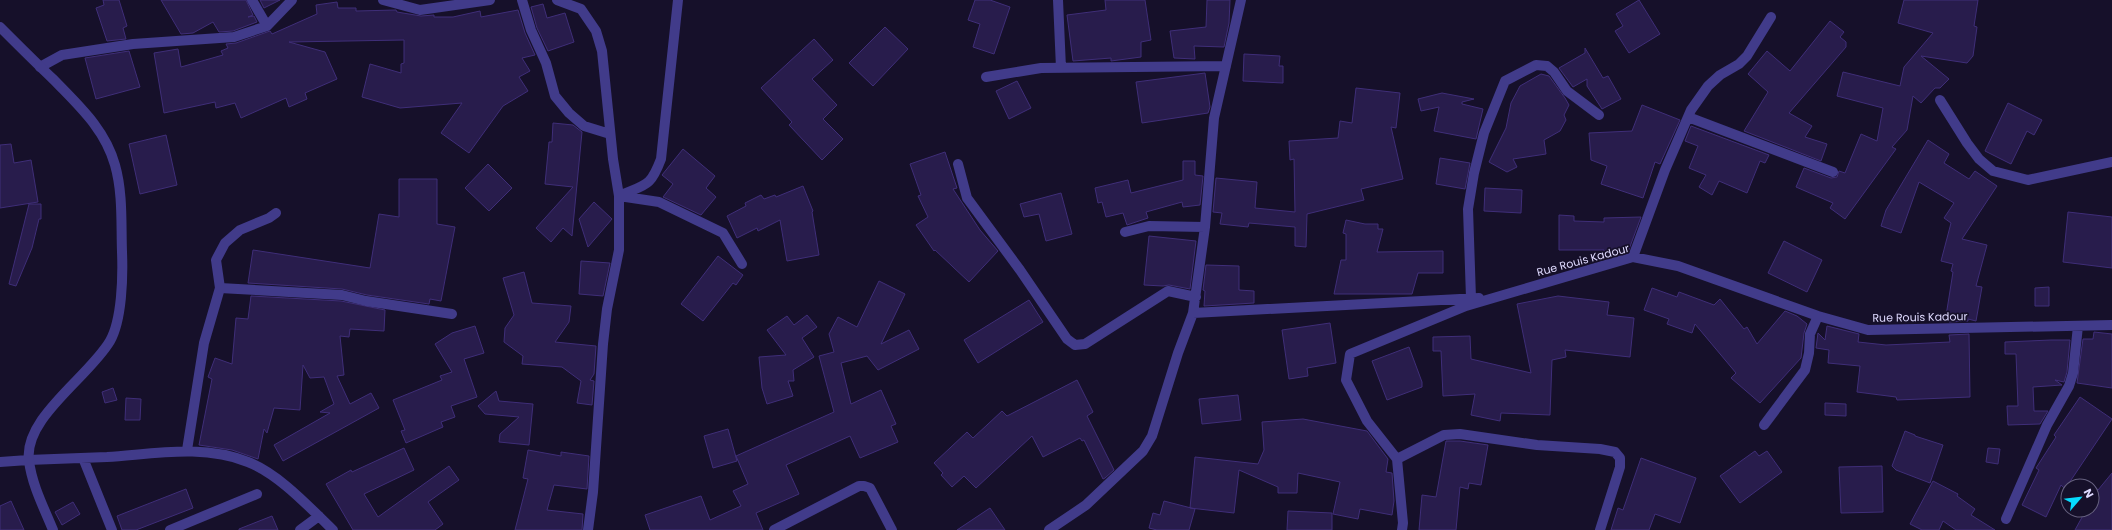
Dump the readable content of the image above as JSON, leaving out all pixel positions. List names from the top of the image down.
{
  "streets": {
    "street": ["Rue Rouis Kadour"]
  },
  "north": "top right"
}
